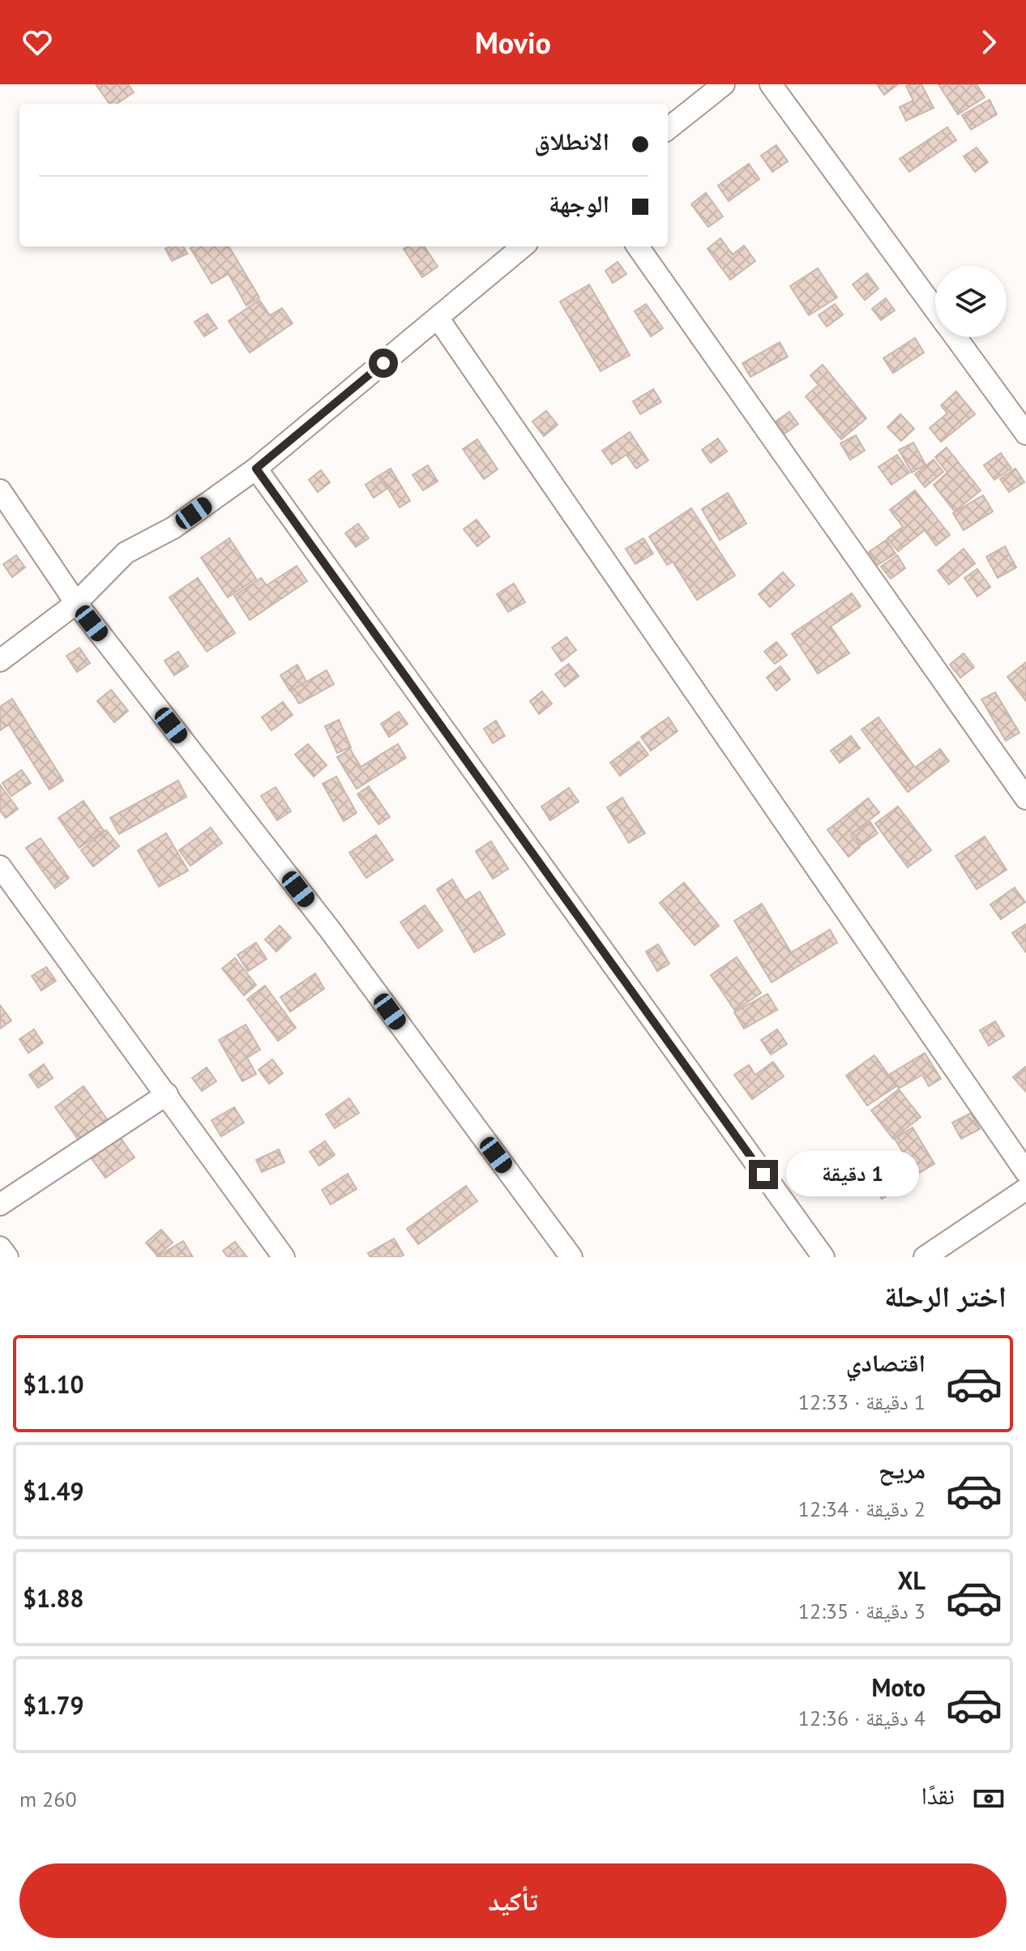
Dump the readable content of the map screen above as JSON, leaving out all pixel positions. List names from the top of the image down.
{
  "page": {
    "header": "Movio",
    "banner": ["الانطلاق", "الوجهة"],
    "bubble": "1 دقيقة",
    "heading": "اختر الرحلة",
    "list": [
      {
        "name": "اقتصادي",
        "note": "1 دقيقة · 12:33",
        "value": "$1.10"
      },
      {
        "name": "مريح",
        "note": "2 دقيقة · 12:34",
        "value": "$1.49"
      },
      {
        "name": "XL",
        "note": "3 دقيقة · 12:35",
        "value": "$1.88"
      },
      {
        "name": "Moto",
        "note": "4 دقيقة · 12:36",
        "value": "$1.79"
      }
    ],
    "pay": ["نقدًا", "260 m"],
    "buttons": "تأكيد"
  }
}
